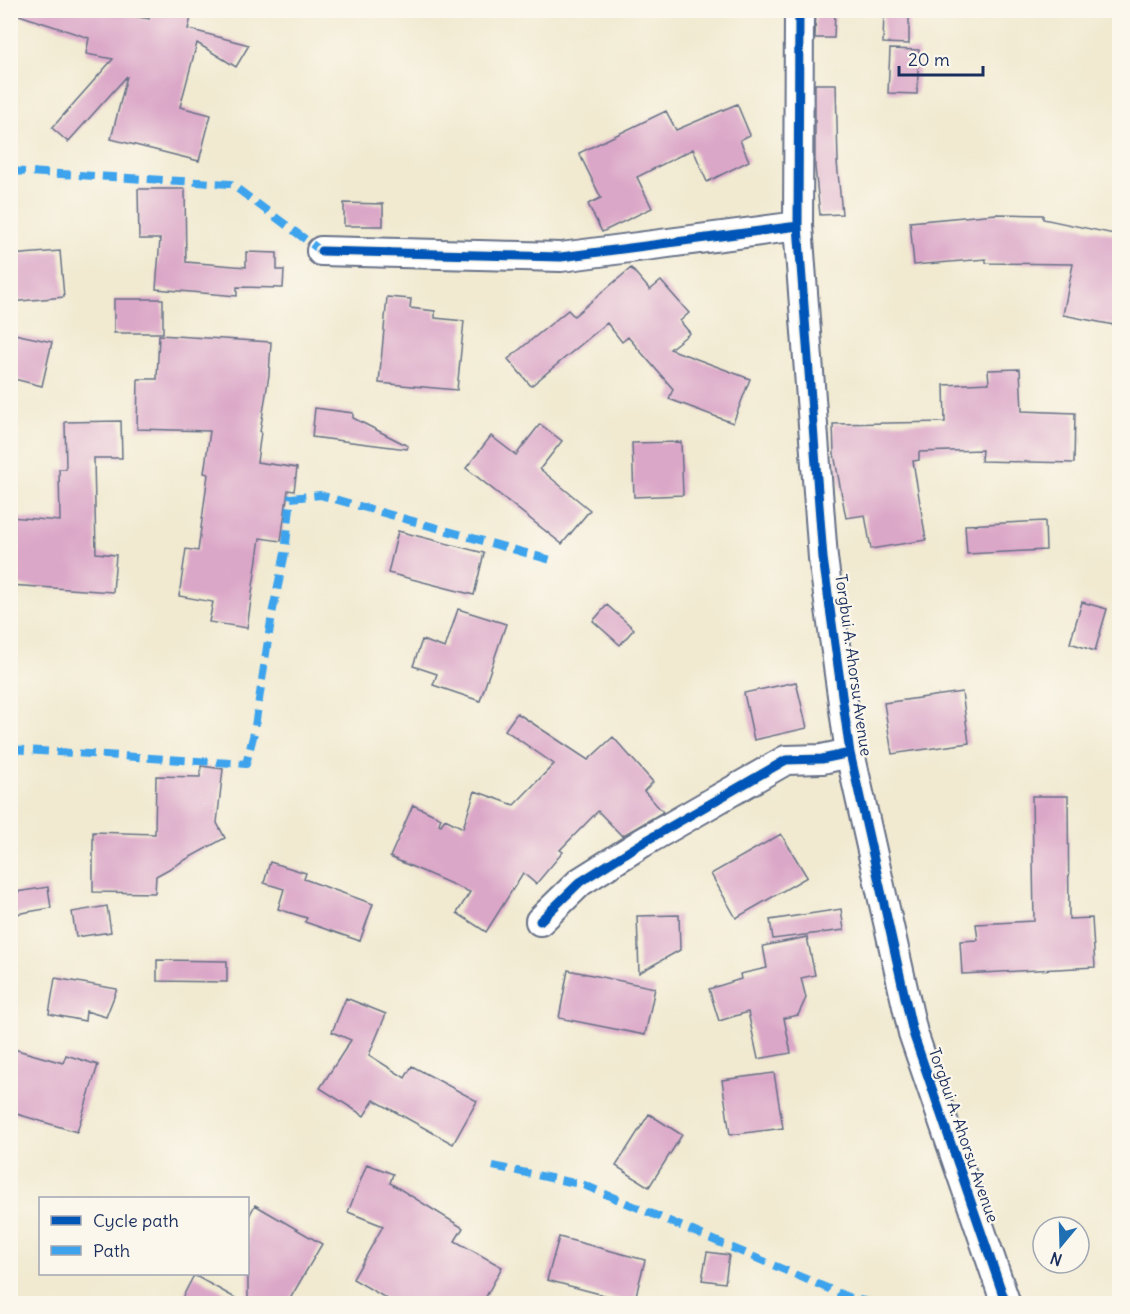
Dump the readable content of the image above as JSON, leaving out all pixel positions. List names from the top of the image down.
{
  "streets": {
    "street": ["Torgbui A. Ahorsu Avenue"]
  },
  "legend": ["Cycle path", "Path"],
  "scale_bar": "20 m",
  "north": "bottom"
}
